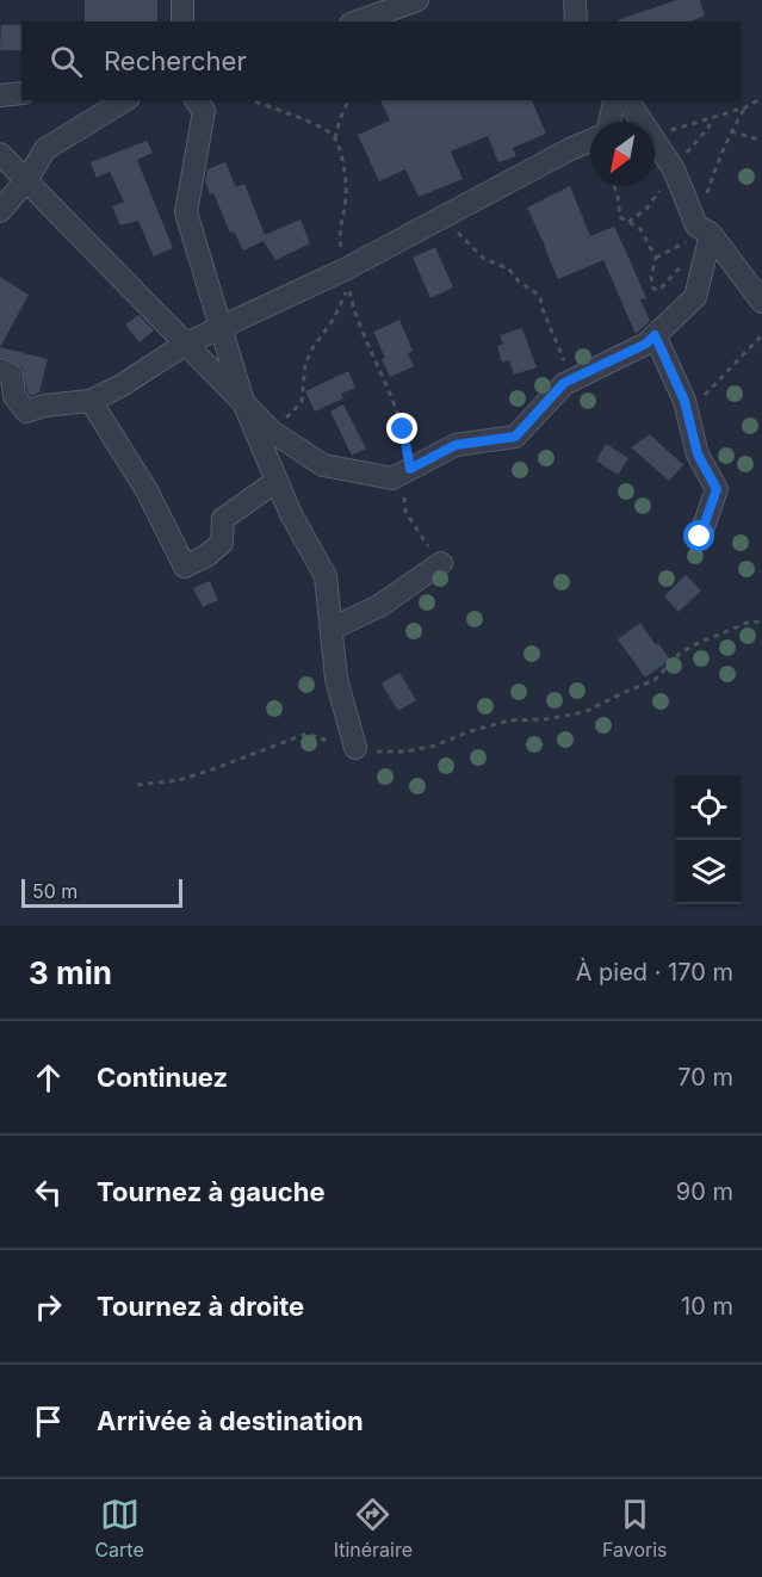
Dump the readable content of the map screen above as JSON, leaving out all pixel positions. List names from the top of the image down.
{
  "scale_bar": "50 m",
  "north": "bottom left",
  "page": {
    "search": "Rechercher",
    "scale": "50 m",
    "heading": ["3 min", "À pied · 170 m"],
    "list": [
      ["Continuez", "70 m"],
      ["Tournez à gauche", "90 m"],
      ["Tournez à droite", "10 m"],
      "Arrivée à destination"
    ],
    "nav": ["Carte", "Itinéraire", "Favoris"]
  }
}
